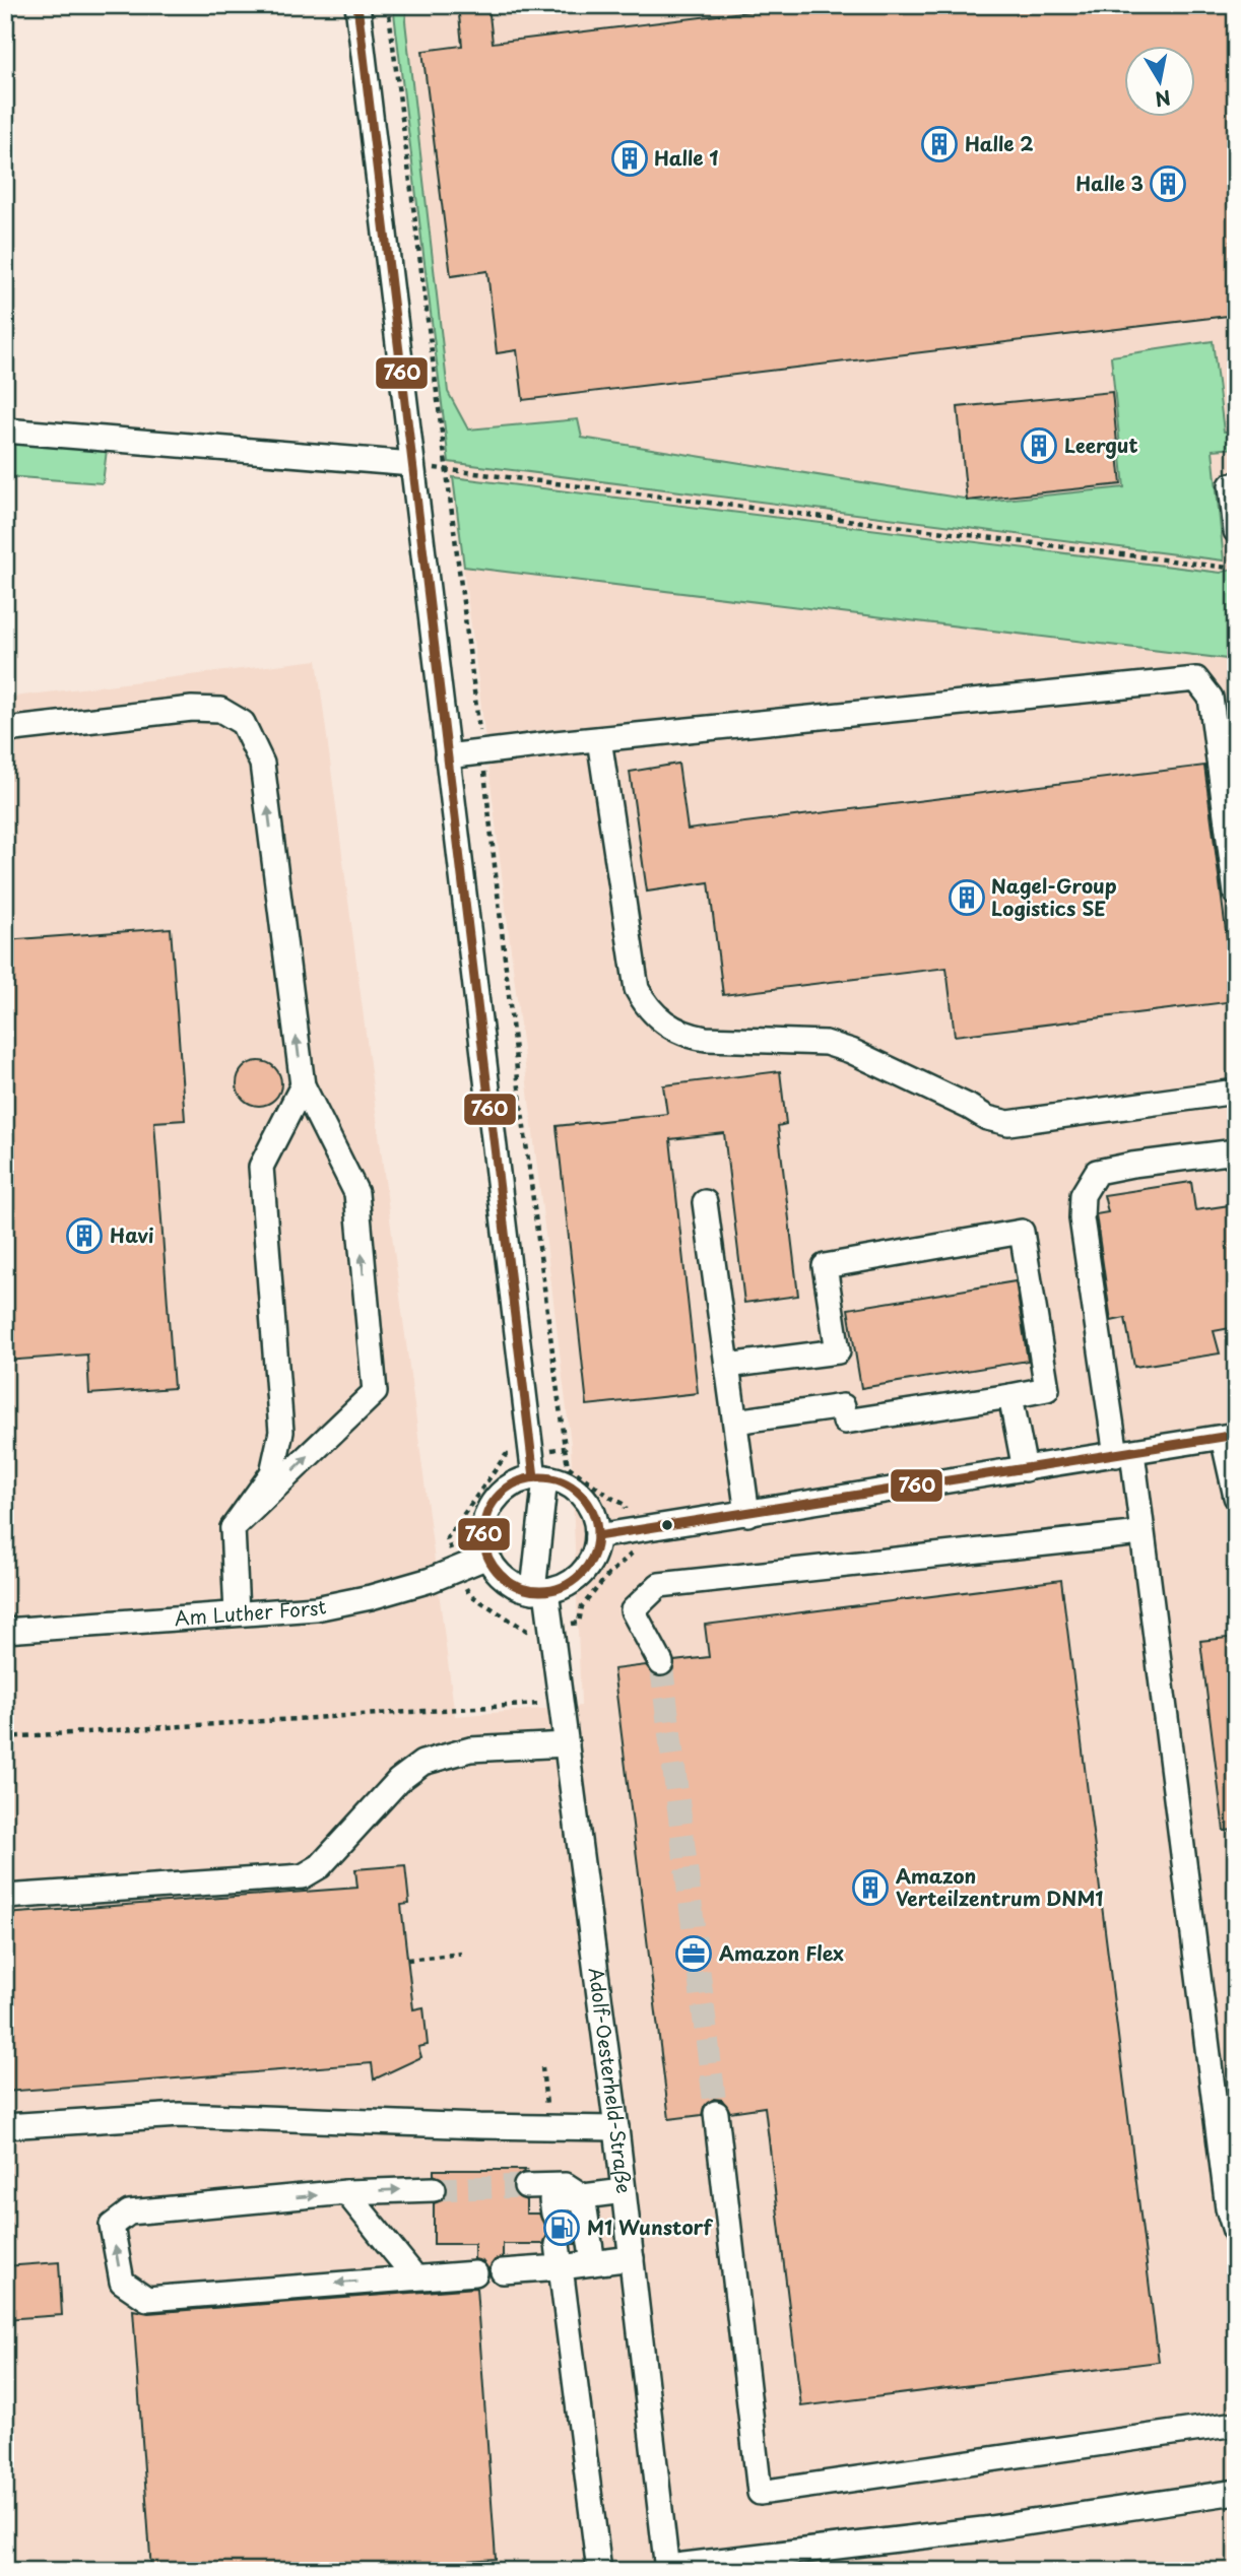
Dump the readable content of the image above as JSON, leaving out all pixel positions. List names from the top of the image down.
{
  "streets": {
    "street": ["Am Luther Forst", "Adolf-Oesterheld-Straße"]
  },
  "places": {
    "building": [
      "Halle 2",
      "Halle 1",
      "Halle 3",
      "Leergut",
      "Nagel-Group Logistics SE",
      "Havi",
      "Amazon Verteilzentrum DNM1"
    ],
    "office": ["Amazon Flex"],
    "fuel station": ["M1 Wunstorf"]
  },
  "lines": ["transit line 760"],
  "north": "bottom"
}
